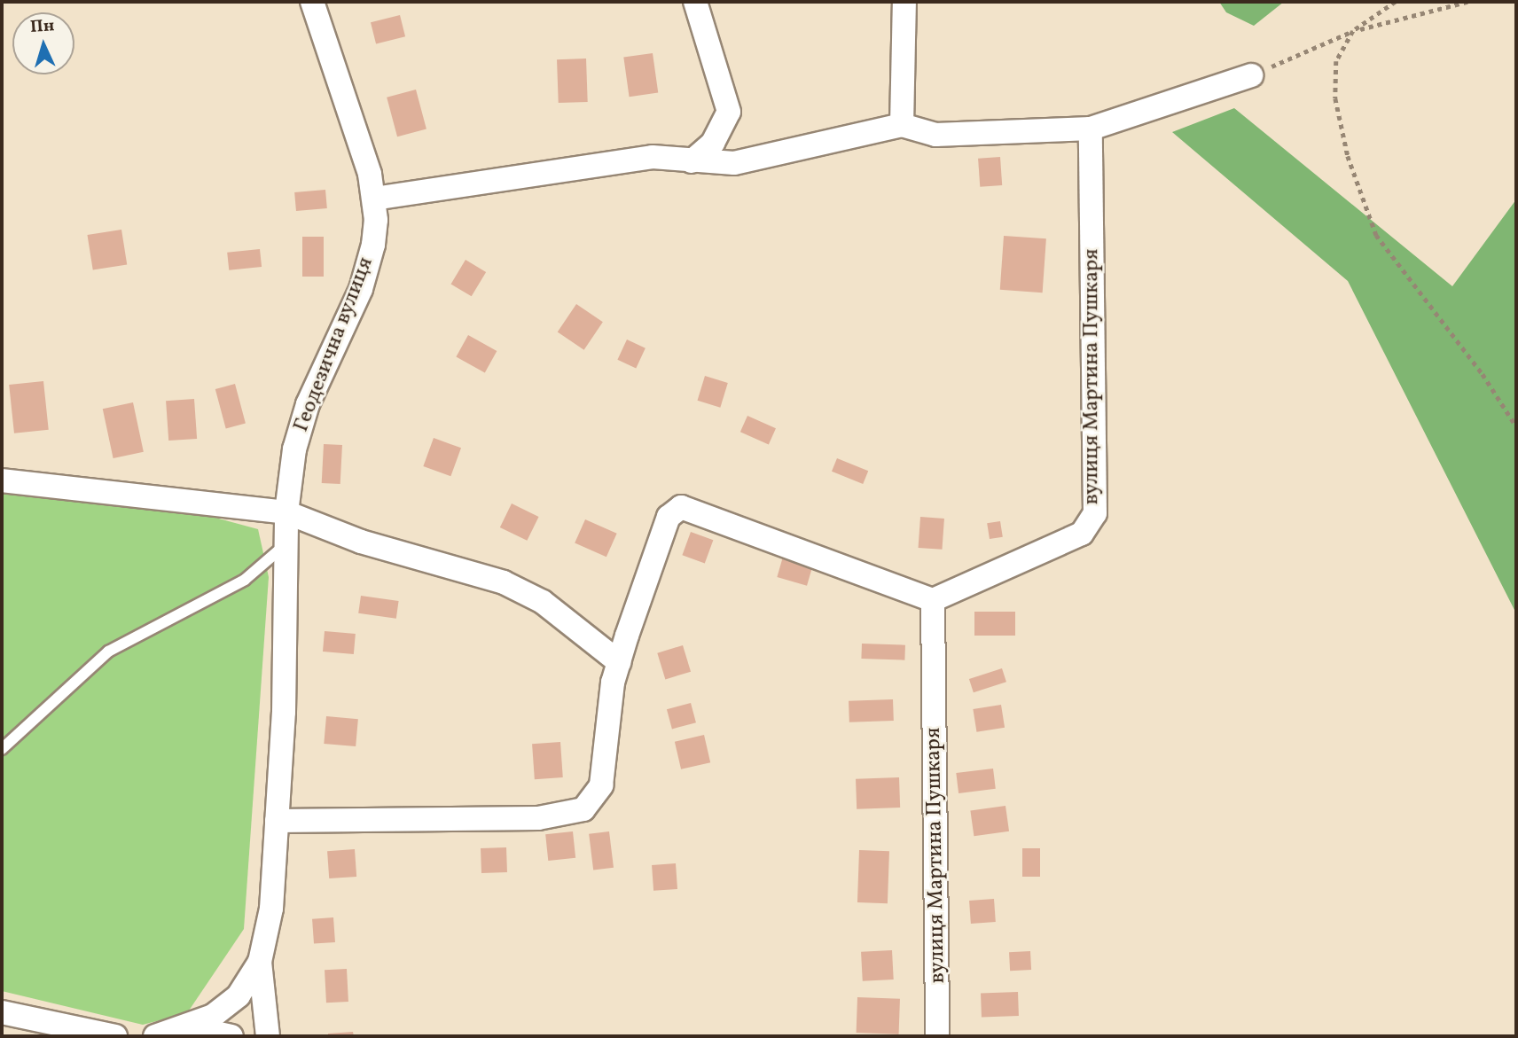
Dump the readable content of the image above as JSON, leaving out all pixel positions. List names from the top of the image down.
{
  "streets": {
    "street": ["Геодезична вулиця", "вулиця Мартина Пушкаря"]
  },
  "north": "top"
}
